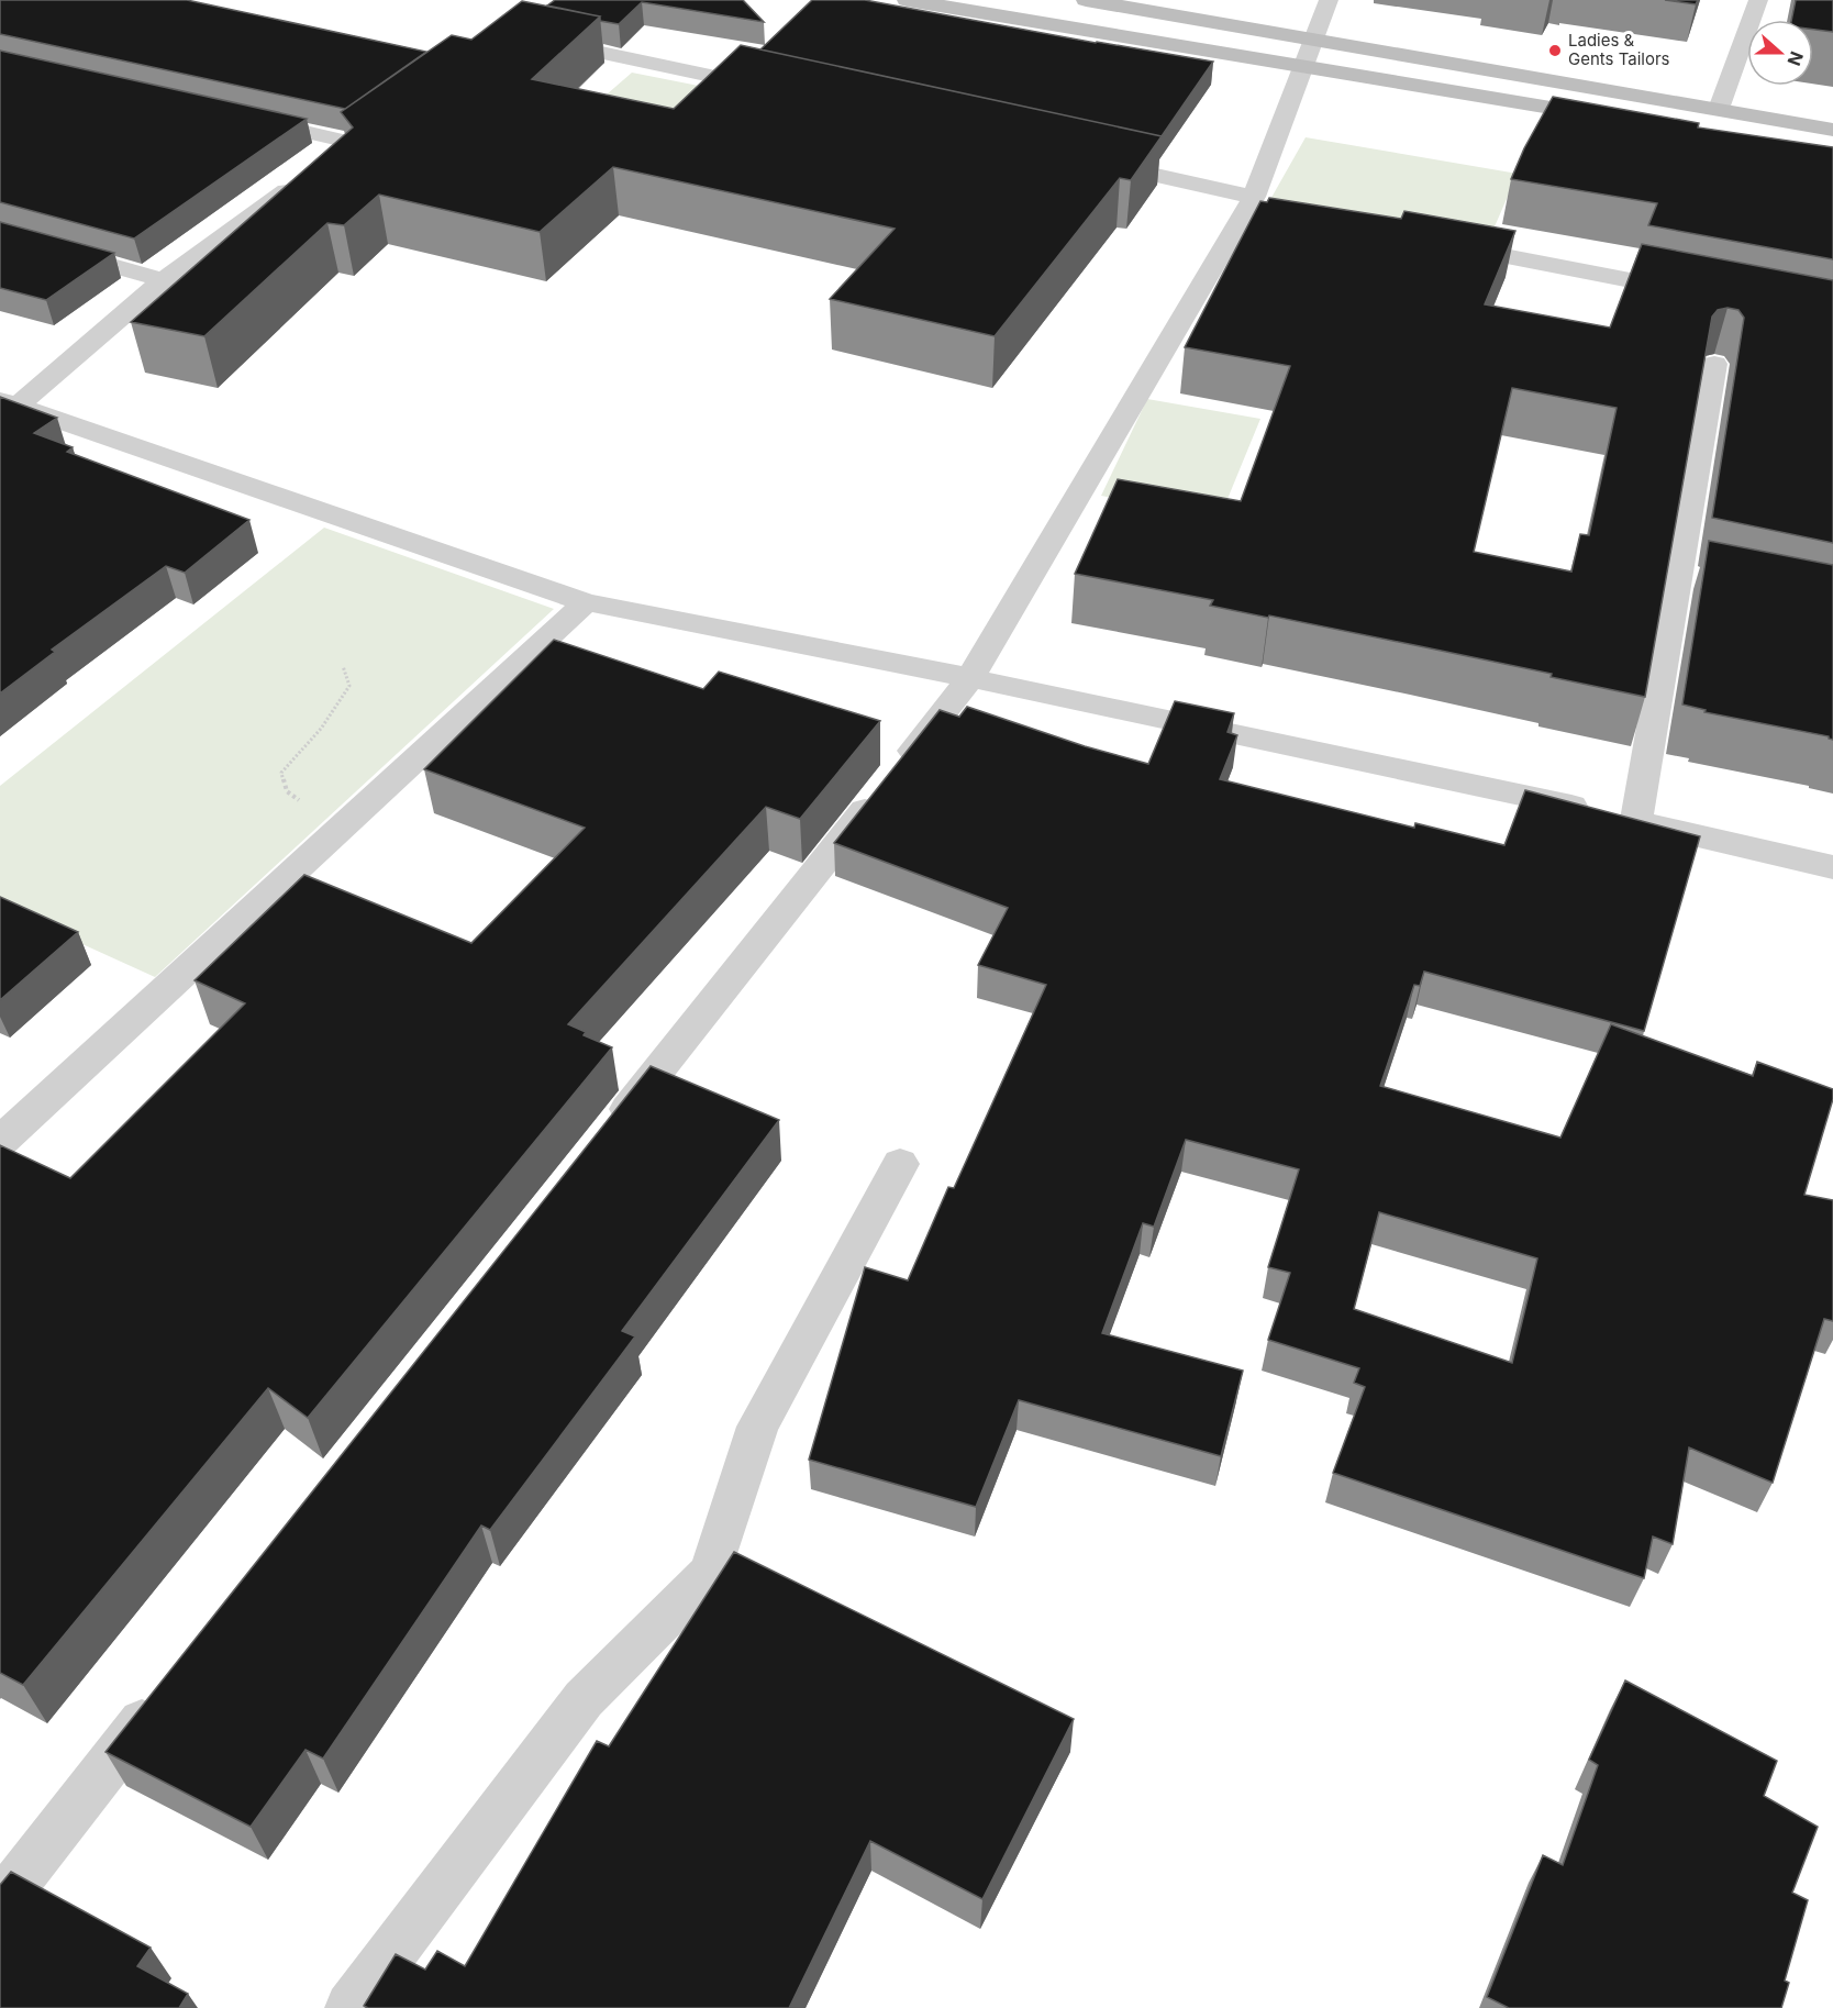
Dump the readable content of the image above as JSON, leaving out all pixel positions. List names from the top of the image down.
{
  "places": ["Ladies & Gents Tailors"],
  "north": "right"
}
